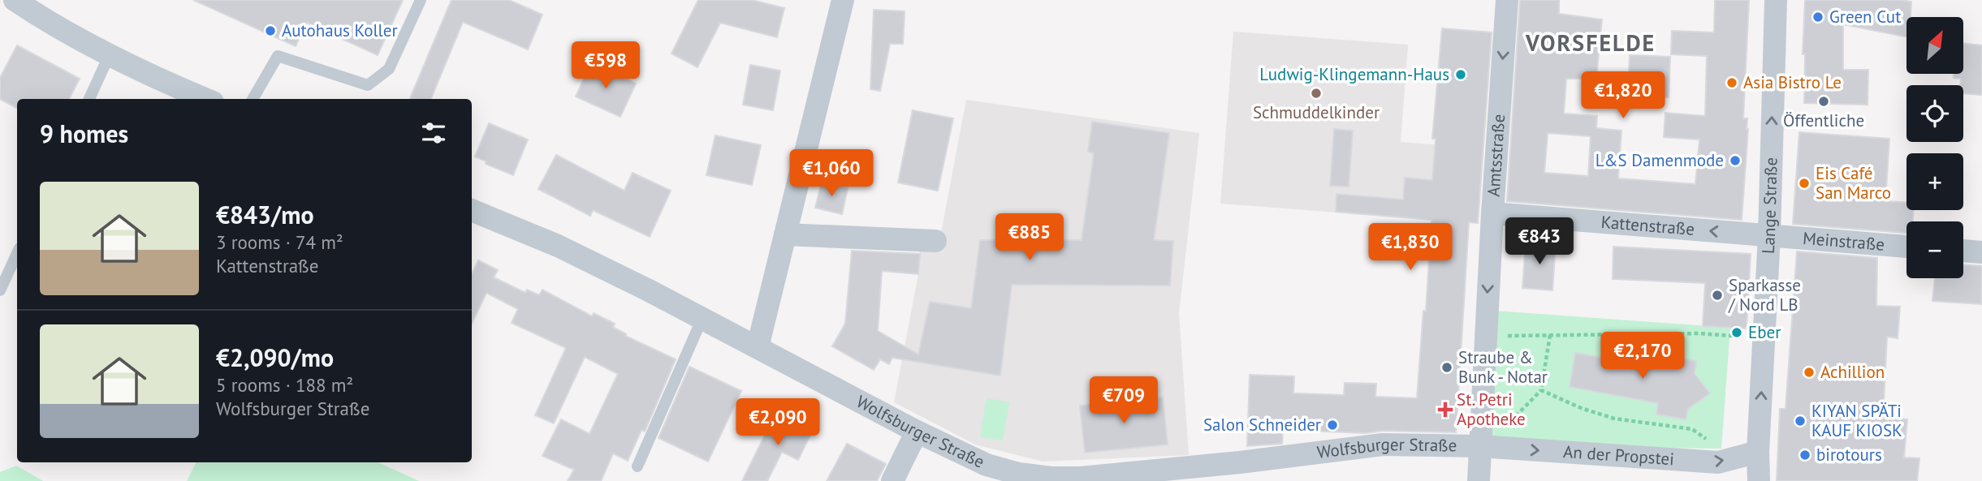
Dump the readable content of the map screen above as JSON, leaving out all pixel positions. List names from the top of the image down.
{
  "streets": {
    "street": [
      "Amtsstraße",
      "Lange Straße",
      "Kattenstraße",
      "Meinstraße",
      "Wolfsburger Straße",
      "An der Propstei"
    ]
  },
  "crossings": [
    ["Amtsstraße", "Kattenstraße"],
    ["Amtsstraße", "Wolfsburger Straße"],
    ["Amtsstraße", "An der Propstei"],
    ["Lange Straße", "Kattenstraße"],
    ["Lange Straße", "Meinstraße"],
    ["Lange Straße", "An der Propstei"],
    ["Kattenstraße", "Meinstraße"],
    ["Wolfsburger Straße", "An der Propstei"]
  ],
  "one_way": [
    "Amtsstraße",
    "Lange Straße",
    "Kattenstraße",
    "An der Propstei"
  ],
  "districts": ["VORSFELDE"],
  "places": {
    "other": [
      "Green Cut",
      "Autohaus Koller",
      "Ludwig-Klingemann-Haus",
      "Asia Bistro Le",
      "Schmuddelkinder",
      "Öffentliche",
      "L&S Damenmode",
      "Eis Café San Marco",
      "Sparkasse / Nord LB",
      "Eber",
      "Straube & Bunk - Notar",
      "Achillion",
      "KIYAN SPÄTi KAUF KIOSK",
      "Salon Schneider",
      "birotours"
    ],
    "health": ["St. Petri Apotheke"]
  },
  "north": "top right",
  "page": {
    "map_buttons": ["+", "−"],
    "price": [
      "€598",
      "€1,820",
      "€1,060",
      "€885",
      "€843",
      "€1,830",
      "€2,170",
      "€709",
      "€2,090"
    ],
    "heading": "9 homes",
    "list": [
      {
        "name": "€843/mo",
        "note": "3 rooms · 74 m² · Kattenstraße"
      },
      {
        "name": "€2,090/mo",
        "note": "5 rooms · 188 m² · Wolfsburger Straße"
      }
    ]
  }
}
